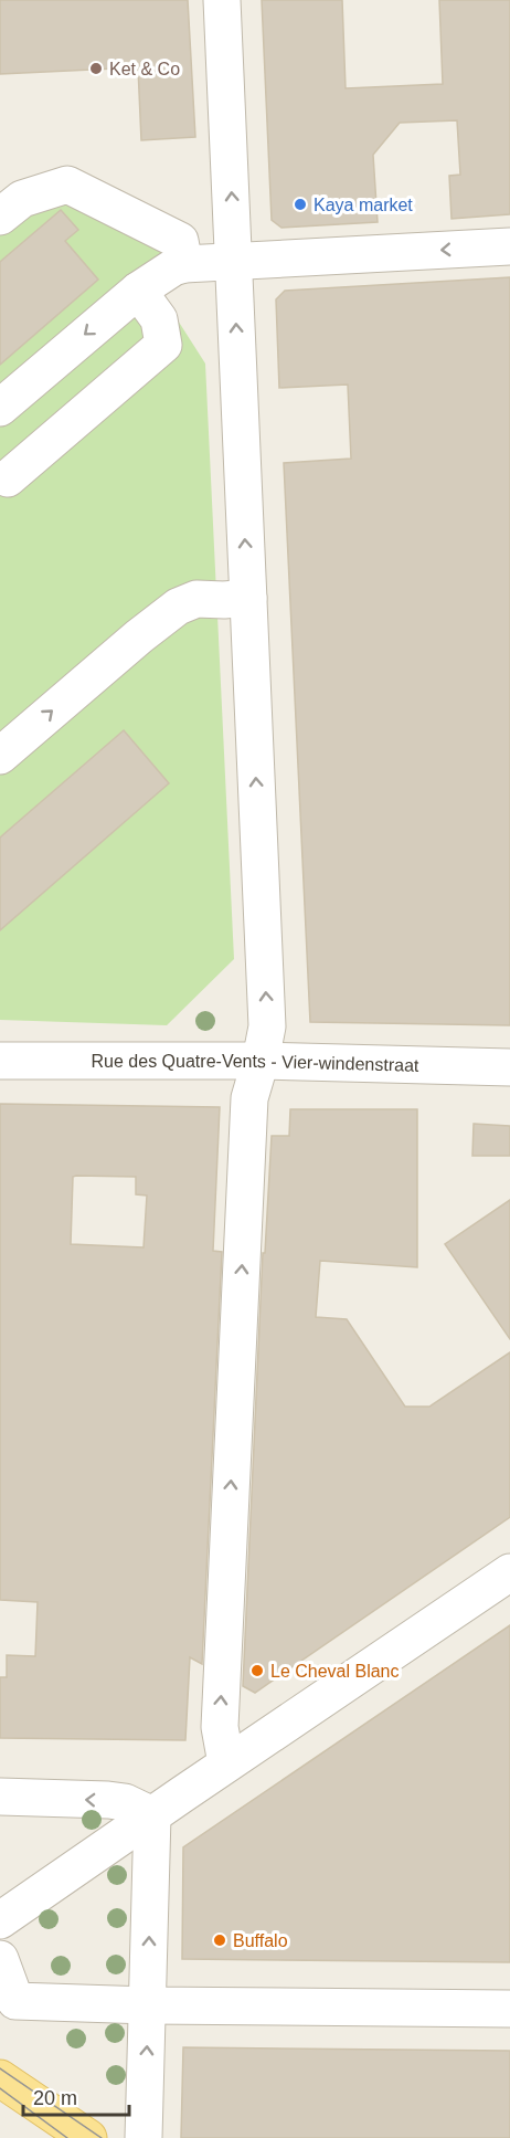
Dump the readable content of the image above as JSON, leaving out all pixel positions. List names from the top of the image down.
{
  "streets": {
    "street": ["Rue des Quatre-Vents - Vier-windenstraat"]
  },
  "places": [
    "Ket & Co",
    "Kaya market",
    "Le Cheval Blanc",
    "Buffalo"
  ],
  "scale_bar": "20 m"
}
